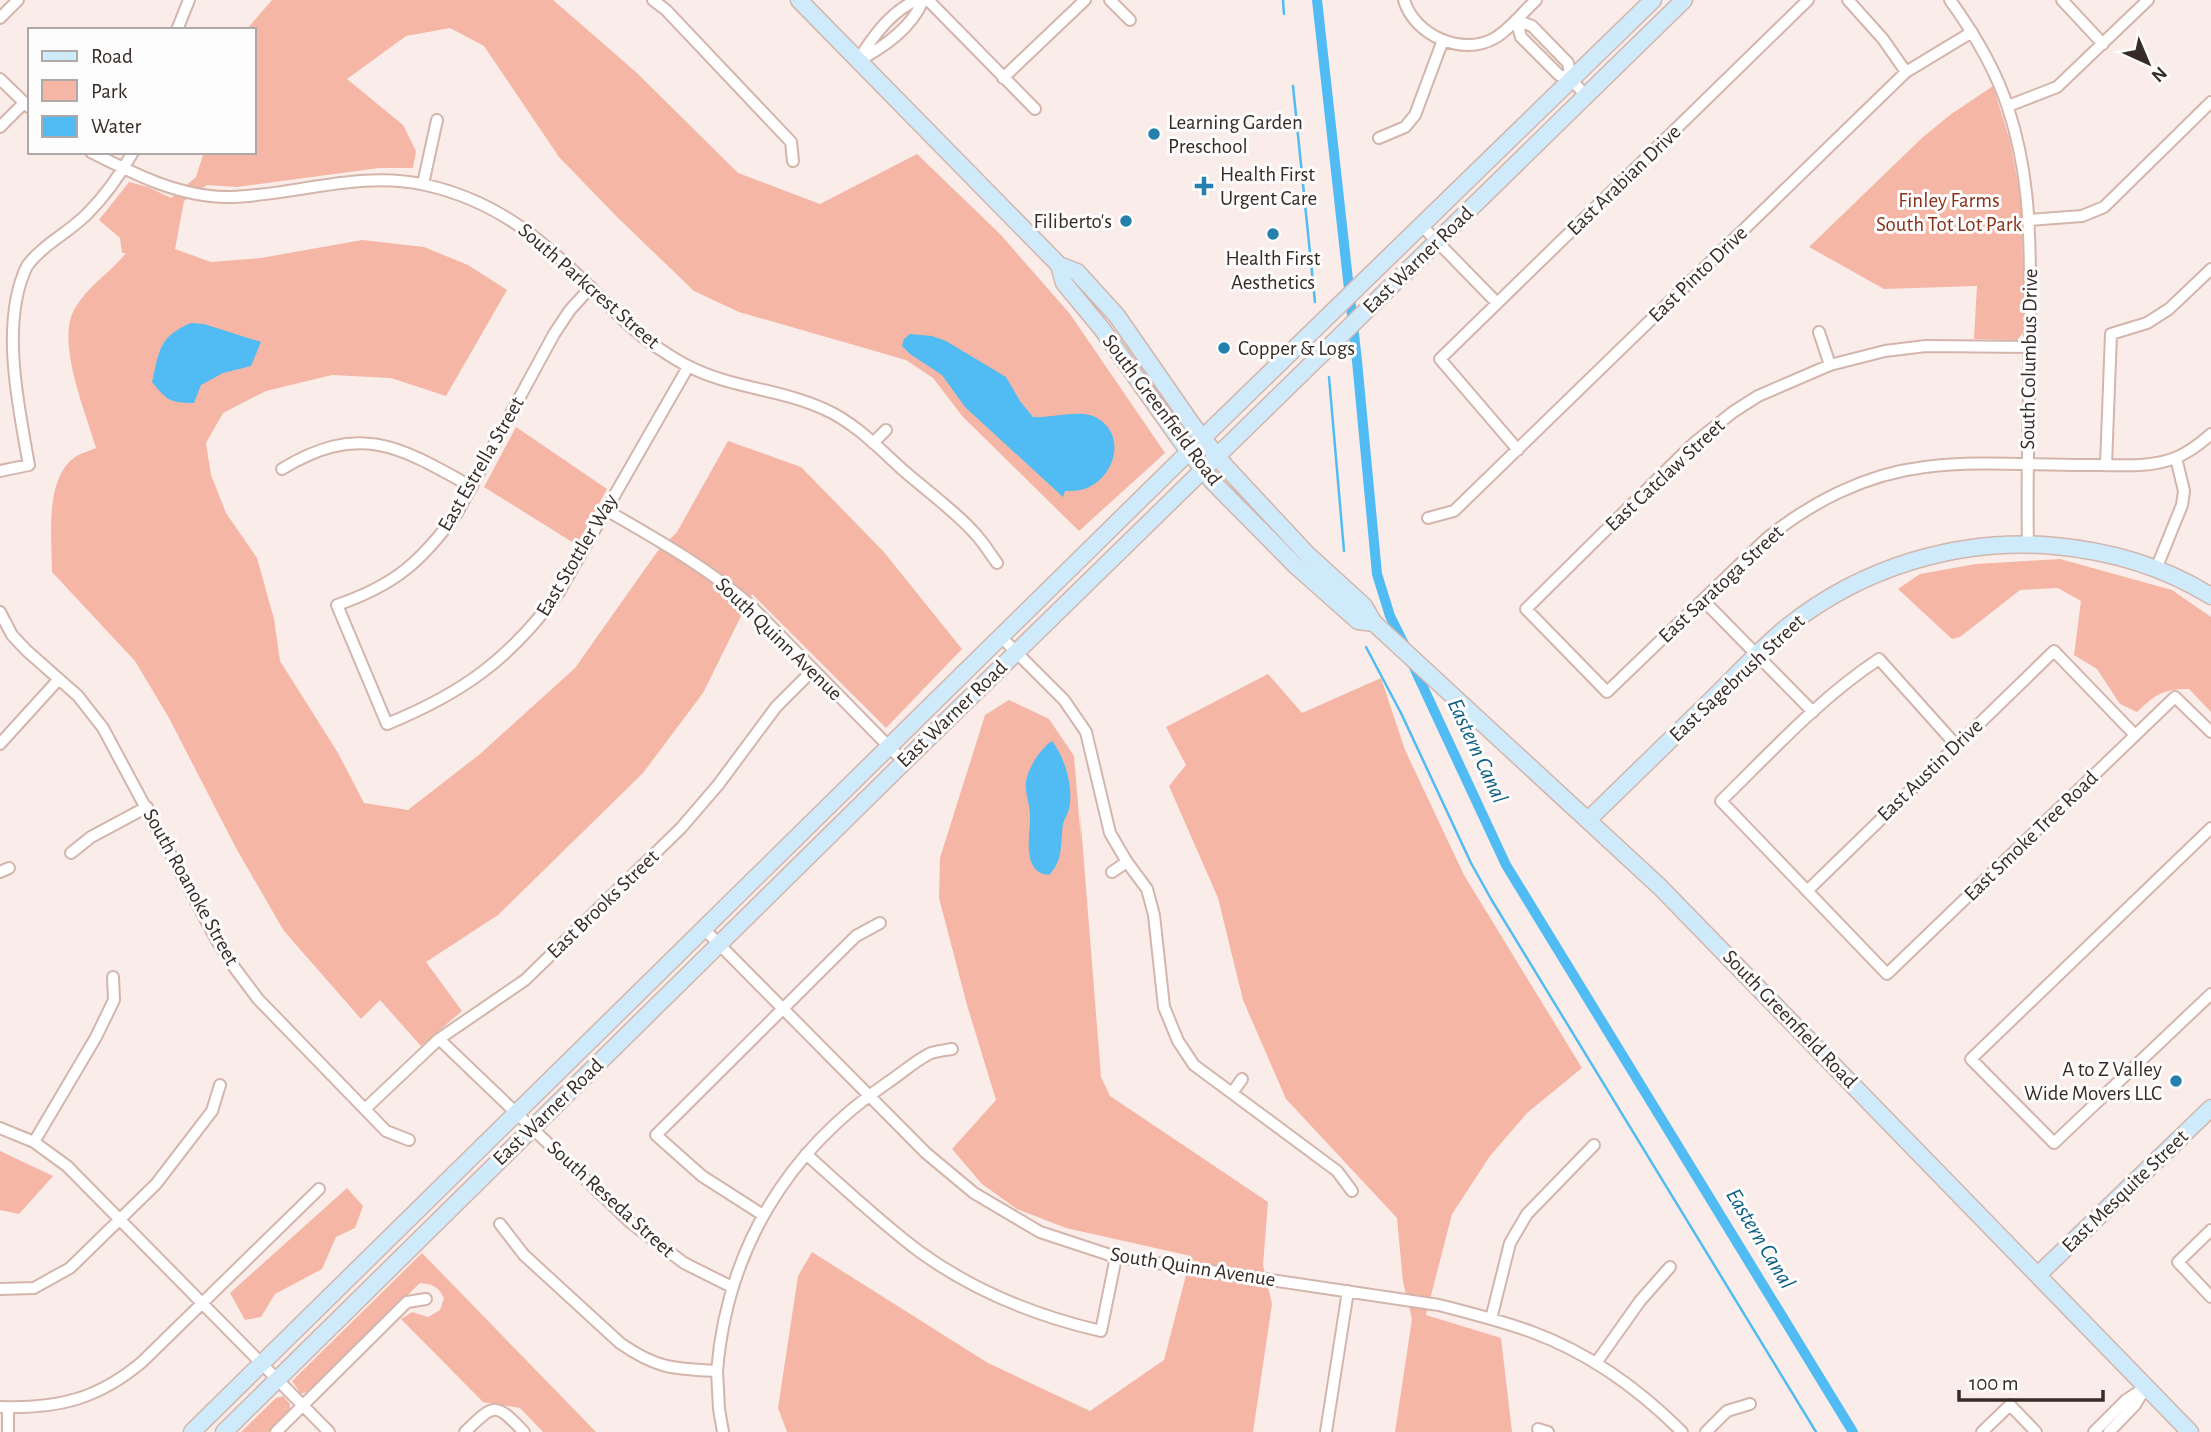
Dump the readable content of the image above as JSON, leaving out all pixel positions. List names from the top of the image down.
{
  "streets": {
    "main road": [
      "East Warner Road",
      "South Greenfield Road",
      "East Sagebrush Street",
      "East Mesquite Street"
    ],
    "street": [
      "East Arabian Drive",
      "East Pinto Drive",
      "South Parkcrest Street",
      "South Columbus Drive",
      "East Estrella Street",
      "East Catclaw Street",
      "East Stottler Way",
      "East Saratoga Street",
      "South Quinn Avenue",
      "East Austin Drive",
      "East Smoke Tree Road",
      "South Roanoke Street",
      "East Brooks Street",
      "South Reseda Street"
    ]
  },
  "crossings": [
    ["East Arabian Drive", "East Pinto Drive"],
    ["East Warner Road", "South Greenfield Road"],
    ["East Warner Road", "South Quinn Avenue"],
    ["East Warner Road", "South Reseda Street"],
    ["East Pinto Drive", "South Columbus Drive"],
    ["South Parkcrest Street", "East Estrella Street"],
    ["South Parkcrest Street", "East Stottler Way"],
    ["South Columbus Drive", "East Catclaw Street"],
    ["South Columbus Drive", "East Saratoga Street"],
    ["South Columbus Drive", "East Sagebrush Street"],
    ["South Greenfield Road", "East Sagebrush Street"],
    ["South Greenfield Road", "East Mesquite Street"],
    ["East Estrella Street", "East Stottler Way"],
    ["East Catclaw Street", "East Saratoga Street"],
    ["East Stottler Way", "South Quinn Avenue"],
    ["South Quinn Avenue", "East Brooks Street"],
    ["East Austin Drive", "East Smoke Tree Road"],
    ["South Roanoke Street", "East Brooks Street"],
    ["East Brooks Street", "South Reseda Street"]
  ],
  "water": ["Eastern Canal"],
  "parks": ["Finley Farms South Tot Lot Park"],
  "places": {
    "other": [
      "Learning Garden Preschool",
      "Filiberto's",
      "Health First Aesthetics",
      "Copper & Logs",
      "A to Z Valley Wide Movers LLC"
    ],
    "health": ["Health First Urgent Care"]
  },
  "legend": ["Road", "Park", "Water"],
  "scale_bar": "100 m",
  "north": "bottom right"
}
